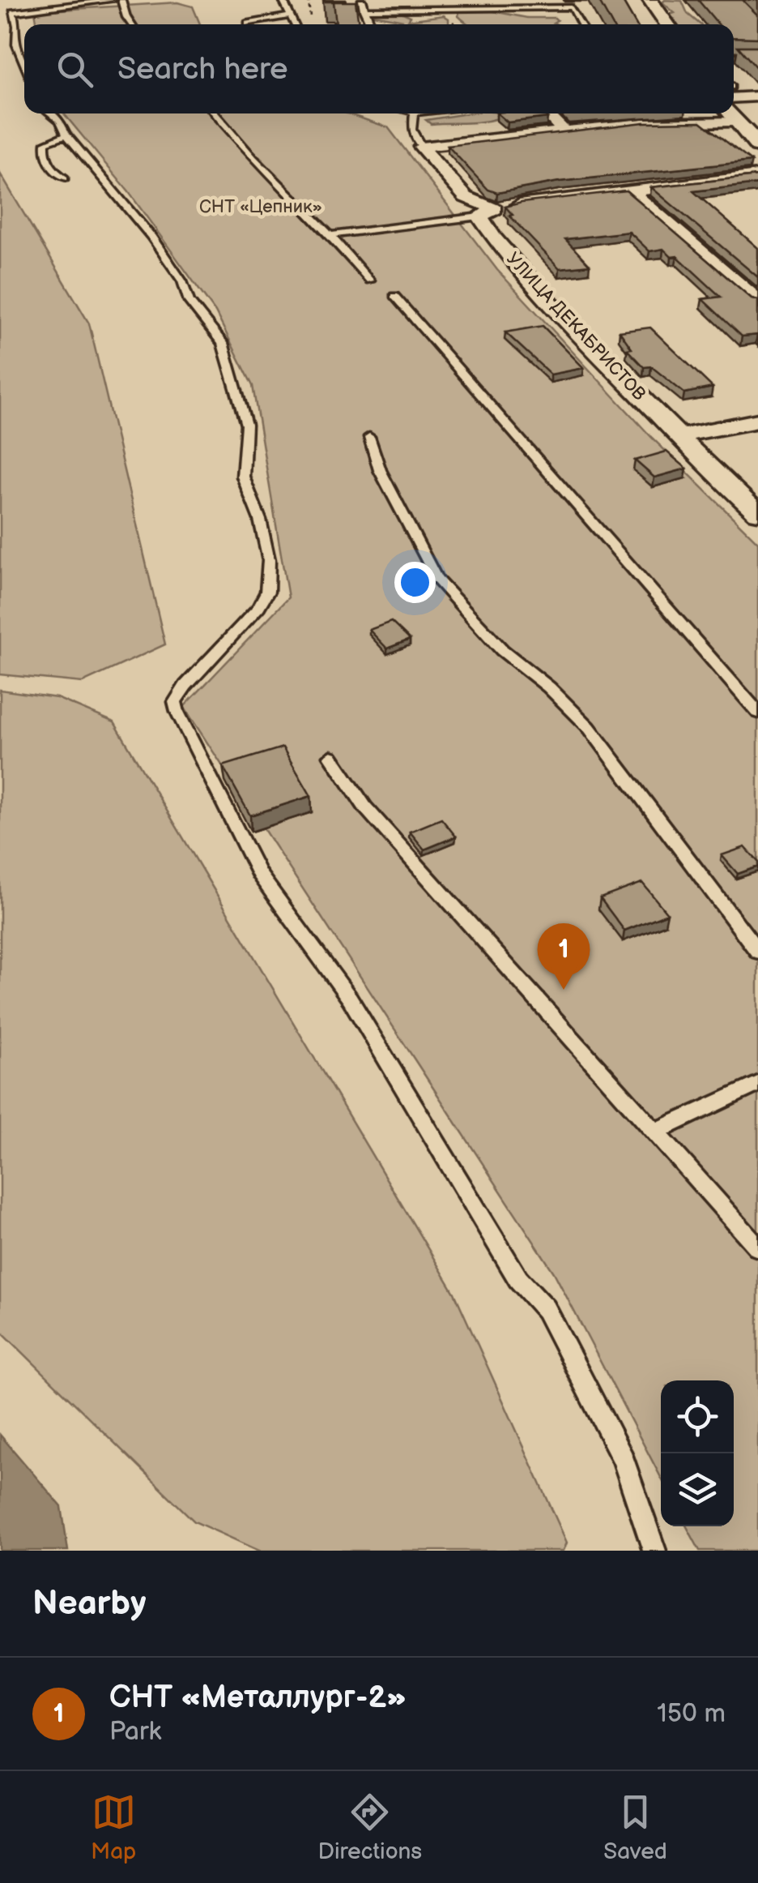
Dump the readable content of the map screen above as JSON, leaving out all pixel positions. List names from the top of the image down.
{
  "streets": {
    "street": ["УЛИЦА ДЕКАБРИСТОВ"]
  },
  "parks": ["СНТ «Цепник»"],
  "page": {
    "search": "Search here",
    "pins": "1",
    "heading": "Nearby",
    "list": [
      {
        "mark": "1",
        "name": "СНТ «Металлург-2»",
        "note": "Park",
        "value": "150 m"
      }
    ],
    "nav": ["Map", "Directions", "Saved"]
  }
}
